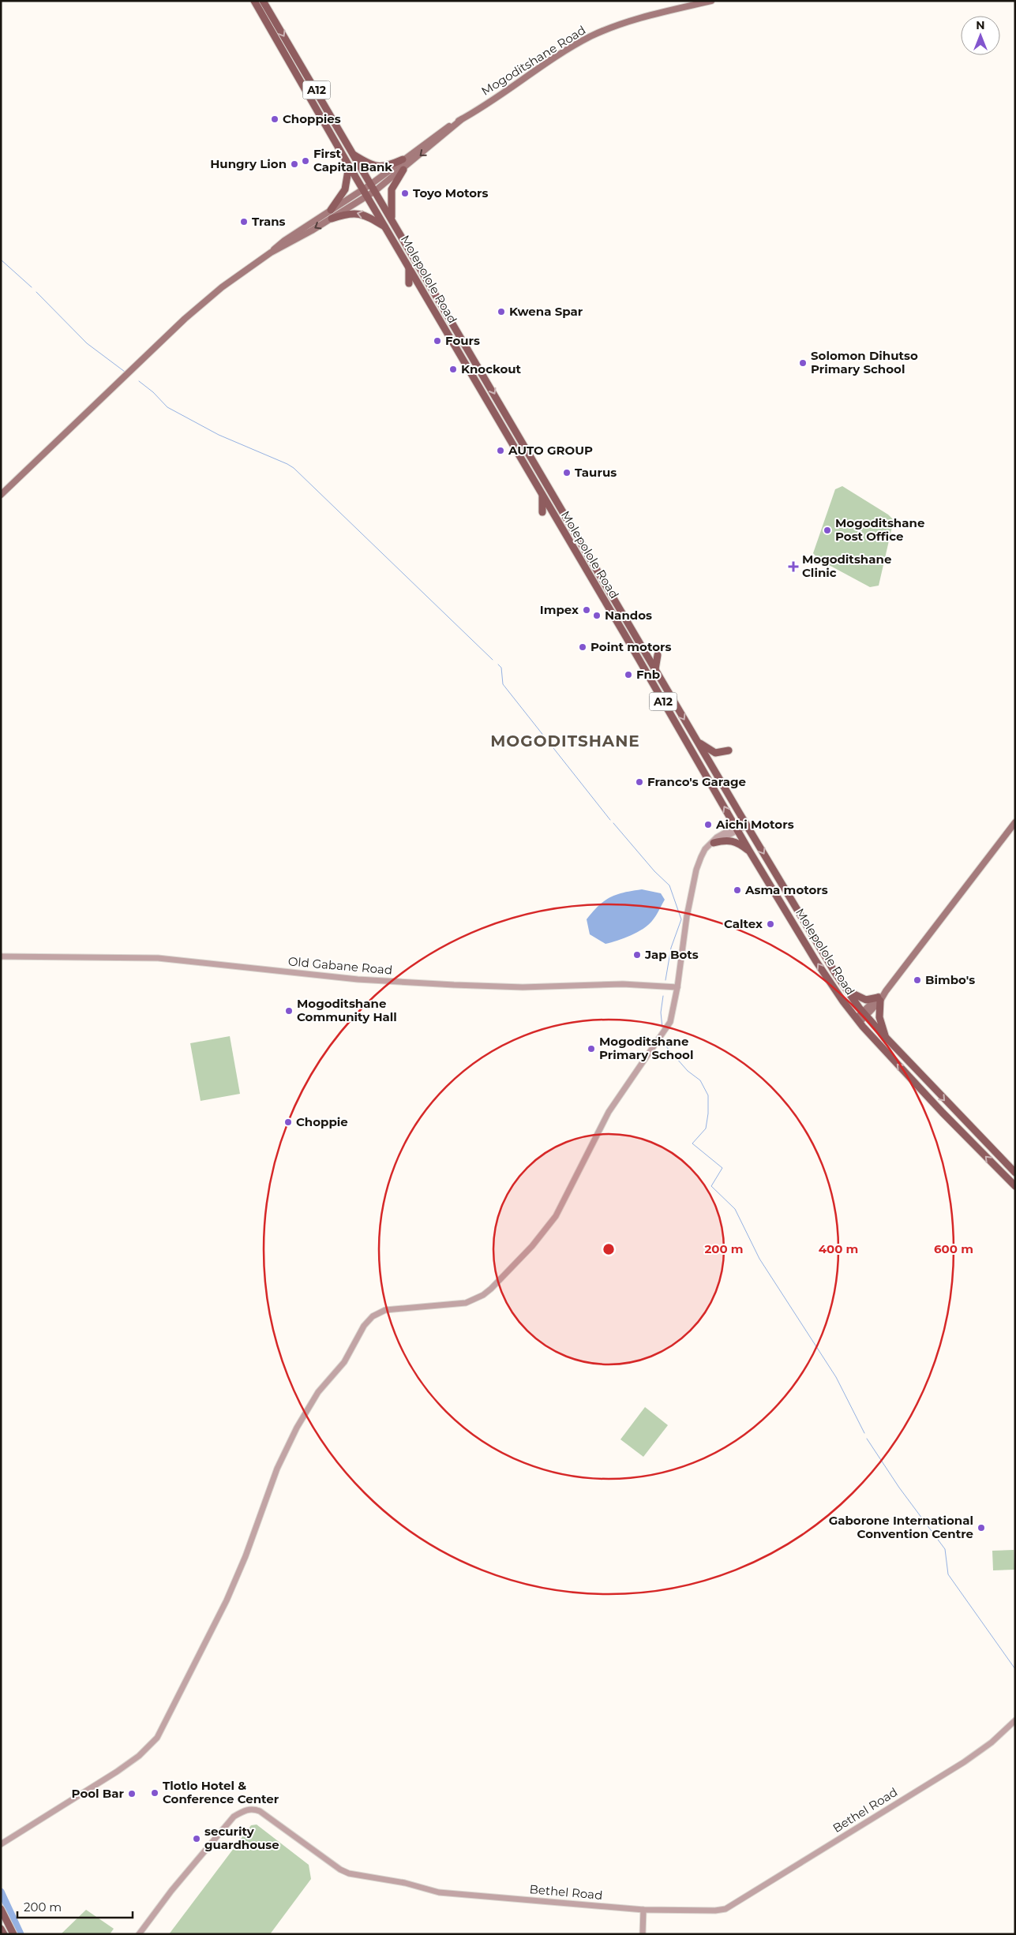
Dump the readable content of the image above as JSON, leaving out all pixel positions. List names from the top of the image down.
{
  "streets": {
    "main road": ["Mogoditshane Road", "A12", "Molepolole Road"],
    "street": ["Old Gabane Road", "Bethel Road"]
  },
  "districts": ["MOGODITSHANE"],
  "places": {
    "other": [
      "Choppies",
      "First Capital Bank",
      "Hungry Lion",
      "Toyo Motors",
      "Trans",
      "Kwena Spar",
      "Fours",
      "Solomon Dihutso Primary School",
      "Knockout",
      "AUTO GROUP",
      "Taurus",
      "Mogoditshane Post Office",
      "Impex",
      "Nandos",
      "Point motors",
      "Fnb",
      "Franco's Garage",
      "Aichi Motors",
      "Asma motors",
      "Caltex",
      "Jap Bots",
      "Bimbo's",
      "Mogoditshane Community Hall",
      "Mogoditshane Primary School",
      "Choppie",
      "Gaborone International Convention Centre",
      "Tlotlo Hotel & Conference Center",
      "Pool Bar",
      "security guardhouse"
    ],
    "health": ["Mogoditshane Clinic"]
  },
  "scale_bar": "200 m",
  "north": "top",
  "rings": ["200 m", "400 m", "600 m"]
}
